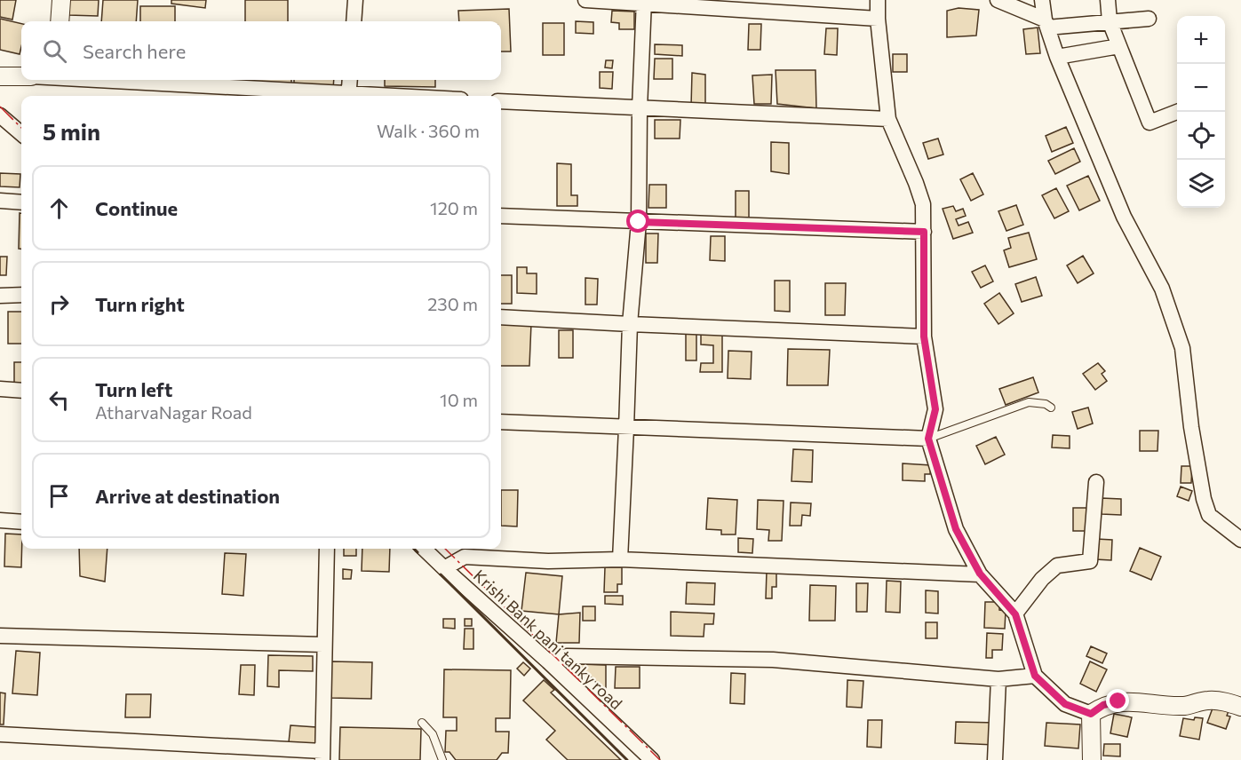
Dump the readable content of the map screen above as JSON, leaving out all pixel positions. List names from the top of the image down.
{
  "streets": {
    "street": ["Krishi Bank pani tanky road"]
  },
  "page": {
    "map_buttons": ["+", "−"],
    "search": "Search here",
    "heading": ["5 min", "Walk · 360 m"],
    "list": [
      ["Continue", "120 m"],
      ["Turn right", "230 m"],
      ["Turn left", "AtharvaNagar Road", "10 m"],
      "Arrive at destination"
    ]
  }
}
